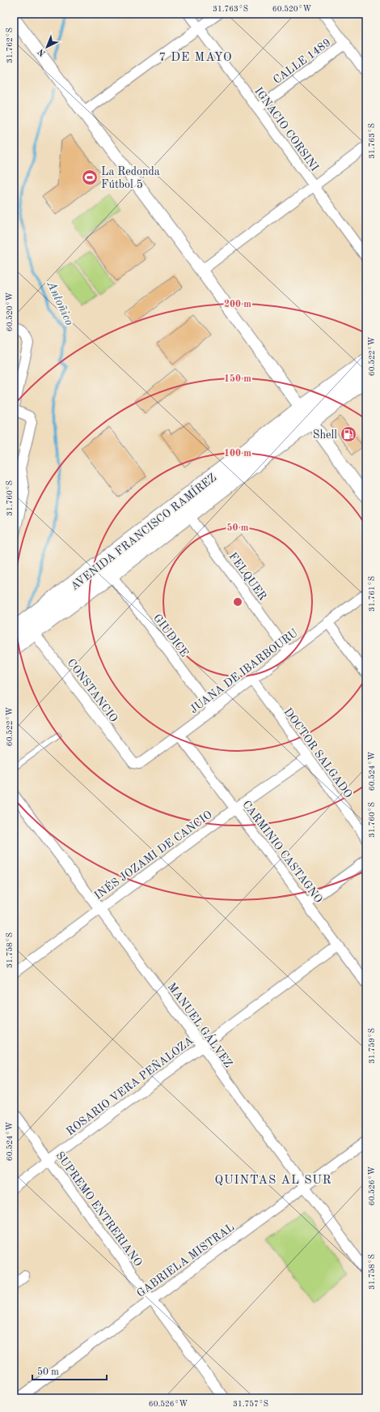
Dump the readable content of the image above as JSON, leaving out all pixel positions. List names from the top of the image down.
{
  "streets": {
    "main road": ["AVENIDA FRANCISCO RAMÍREZ"],
    "street": [
      "CALLE 1489",
      "IGNACIO CORSINI",
      "FELQUER",
      "GIUDICE",
      "JUANA DE IBARBOURU",
      "CONSTANCIO",
      "DOCTOR SALGADO",
      "CARMINIO CASTAGNO",
      "INÉS JOZAMI DE CANCIO",
      "MANUEL GÁLVEZ",
      "ROSARIO VERA PEÑALOZA",
      "SUPREMO ENTRERIANO",
      "GABRIELA MISTRAL"
    ]
  },
  "crossings": [
    ["CALLE 1489", "IGNACIO CORSINI"],
    ["AVENIDA FRANCISCO RAMÍREZ", "FELQUER"],
    ["AVENIDA FRANCISCO RAMÍREZ", "GIUDICE"],
    ["AVENIDA FRANCISCO RAMÍREZ", "CONSTANCIO"],
    ["FELQUER", "JUANA DE IBARBOURU"],
    ["GIUDICE", "JUANA DE IBARBOURU"],
    ["JUANA DE IBARBOURU", "CONSTANCIO"],
    ["JUANA DE IBARBOURU", "DOCTOR SALGADO"],
    ["JUANA DE IBARBOURU", "CARMINIO CASTAGNO"],
    ["DOCTOR SALGADO", "INÉS JOZAMI DE CANCIO"],
    ["CARMINIO CASTAGNO", "INÉS JOZAMI DE CANCIO"],
    ["CARMINIO CASTAGNO", "ROSARIO VERA PEÑALOZA"],
    ["INÉS JOZAMI DE CANCIO", "MANUEL GÁLVEZ"],
    ["MANUEL GÁLVEZ", "ROSARIO VERA PEÑALOZA"],
    ["MANUEL GÁLVEZ", "GABRIELA MISTRAL"],
    ["ROSARIO VERA PEÑALOZA", "SUPREMO ENTRERIANO"],
    ["SUPREMO ENTRERIANO", "GABRIELA MISTRAL"]
  ],
  "districts": ["7 DE MAYO", "QUINTAS AL SUR"],
  "water": ["Antoñico"],
  "places": {
    "sports": ["La Redonda Fútbol 5"],
    "fuel station": ["Shell"]
  },
  "scale_bar": "50 m",
  "north": "bottom left",
  "coordinates": [
    "31.763°S",
    "60.520°W",
    "31.762°S",
    "60.522°W",
    "31.760°S",
    "31.761°S",
    "60.524°W",
    "31.758°S",
    "31.759°S",
    "60.526°W",
    "31.757°S"
  ],
  "rings": [
    "200 m",
    "150 m",
    "100 m",
    "50 m"
  ]
}
